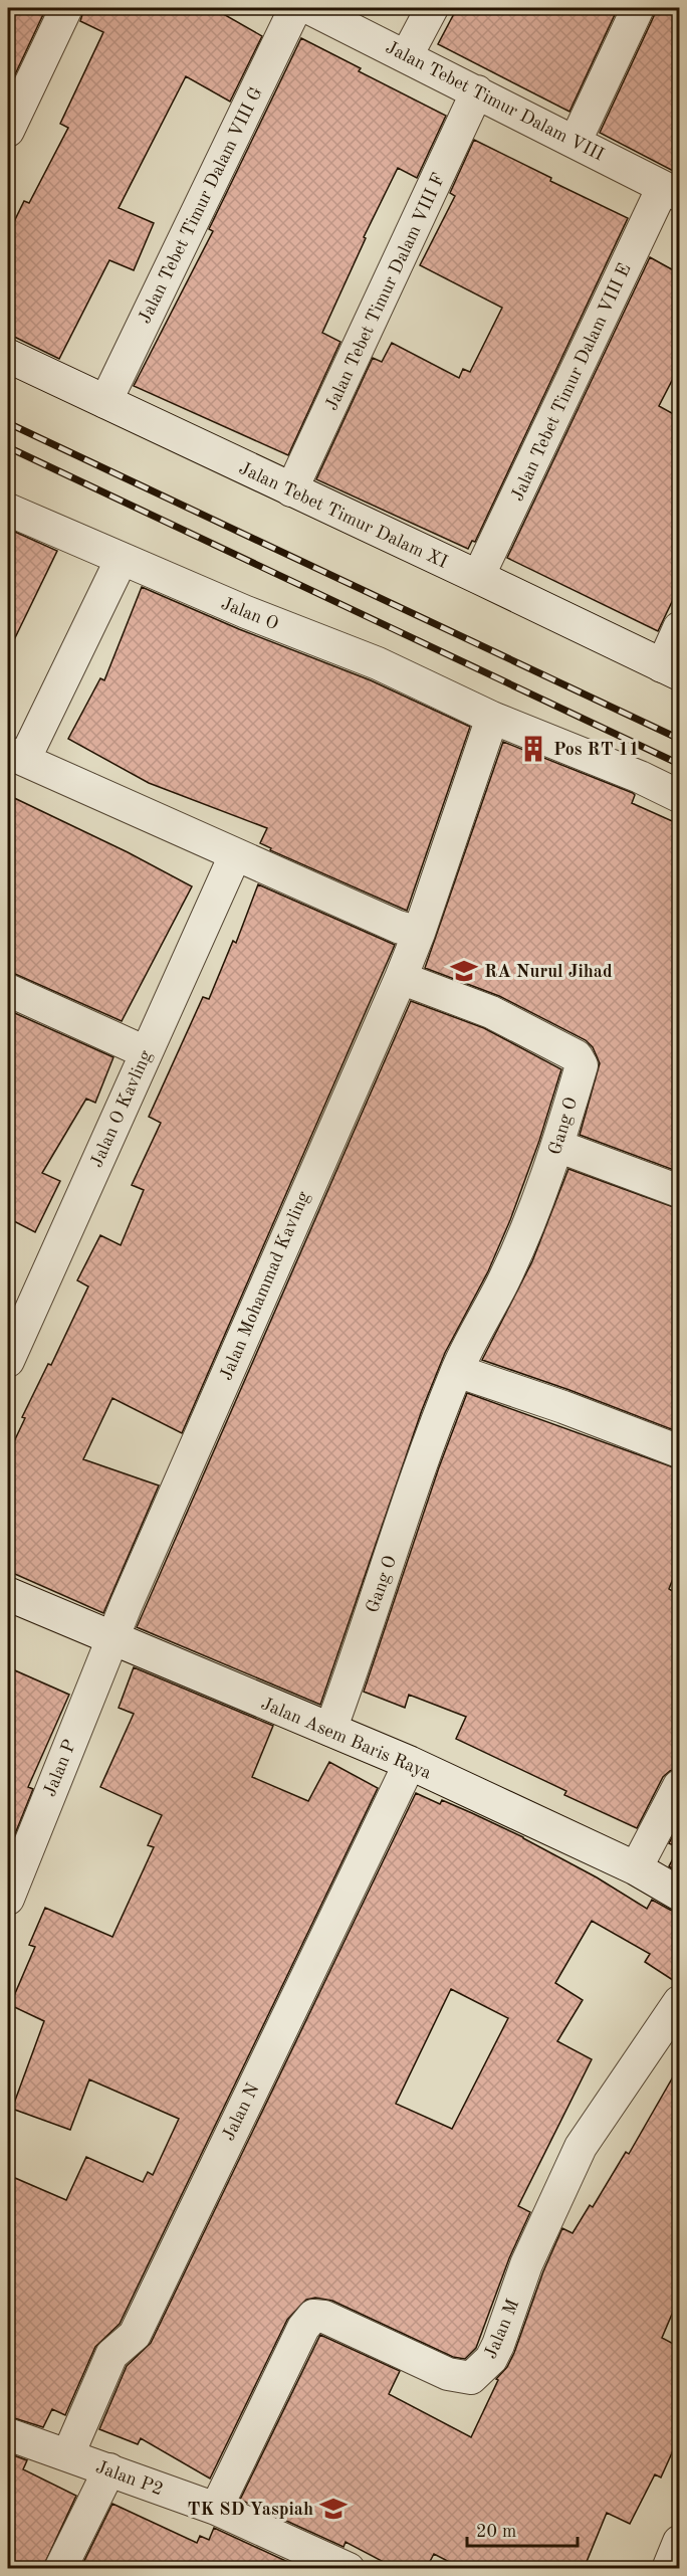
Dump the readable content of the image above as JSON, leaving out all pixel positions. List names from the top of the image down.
{
  "streets": {
    "street": [
      "Jalan Tebet Timur Dalam VIII",
      "Jalan Tebet Timur Dalam VIII G",
      "Jalan Tebet Timur Dalam VIII F",
      "Jalan Tebet Timur Dalam VIII E",
      "Jalan Tebet Timur Dalam XI",
      "Jalan O",
      "Jalan O Kavling",
      "Gang O",
      "Jalan Mohammad Kavling",
      "Jalan Asem Baris Raya",
      "Jalan P",
      "Jalan N",
      "Jalan M",
      "Jalan P2"
    ]
  },
  "crossings": [
    ["Jalan Tebet Timur Dalam VIII", "Jalan Tebet Timur Dalam VIII F"],
    ["Jalan Tebet Timur Dalam VIII", "Jalan Tebet Timur Dalam VIII E"],
    ["Jalan Tebet Timur Dalam VIII G", "Jalan Tebet Timur Dalam XI"],
    ["Jalan Tebet Timur Dalam VIII F", "Jalan Tebet Timur Dalam XI"],
    ["Jalan Tebet Timur Dalam VIII E", "Jalan Tebet Timur Dalam XI"],
    ["Jalan O", "Jalan Mohammad Kavling"],
    ["Gang O", "Jalan Mohammad Kavling"],
    ["Gang O", "Jalan Asem Baris Raya"],
    ["Jalan Mohammad Kavling", "Jalan Asem Baris Raya"],
    ["Jalan Mohammad Kavling", "Jalan P"],
    ["Jalan Asem Baris Raya", "Jalan P"],
    ["Jalan Asem Baris Raya", "Jalan N"],
    ["Jalan N", "Jalan P2"],
    ["Jalan M", "Jalan P2"]
  ],
  "places": {
    "building": ["Pos RT 11"],
    "school or university": ["RA Nurul Jihad", "TK SD Yaspiah"]
  },
  "scale_bar": "20 m"
}
